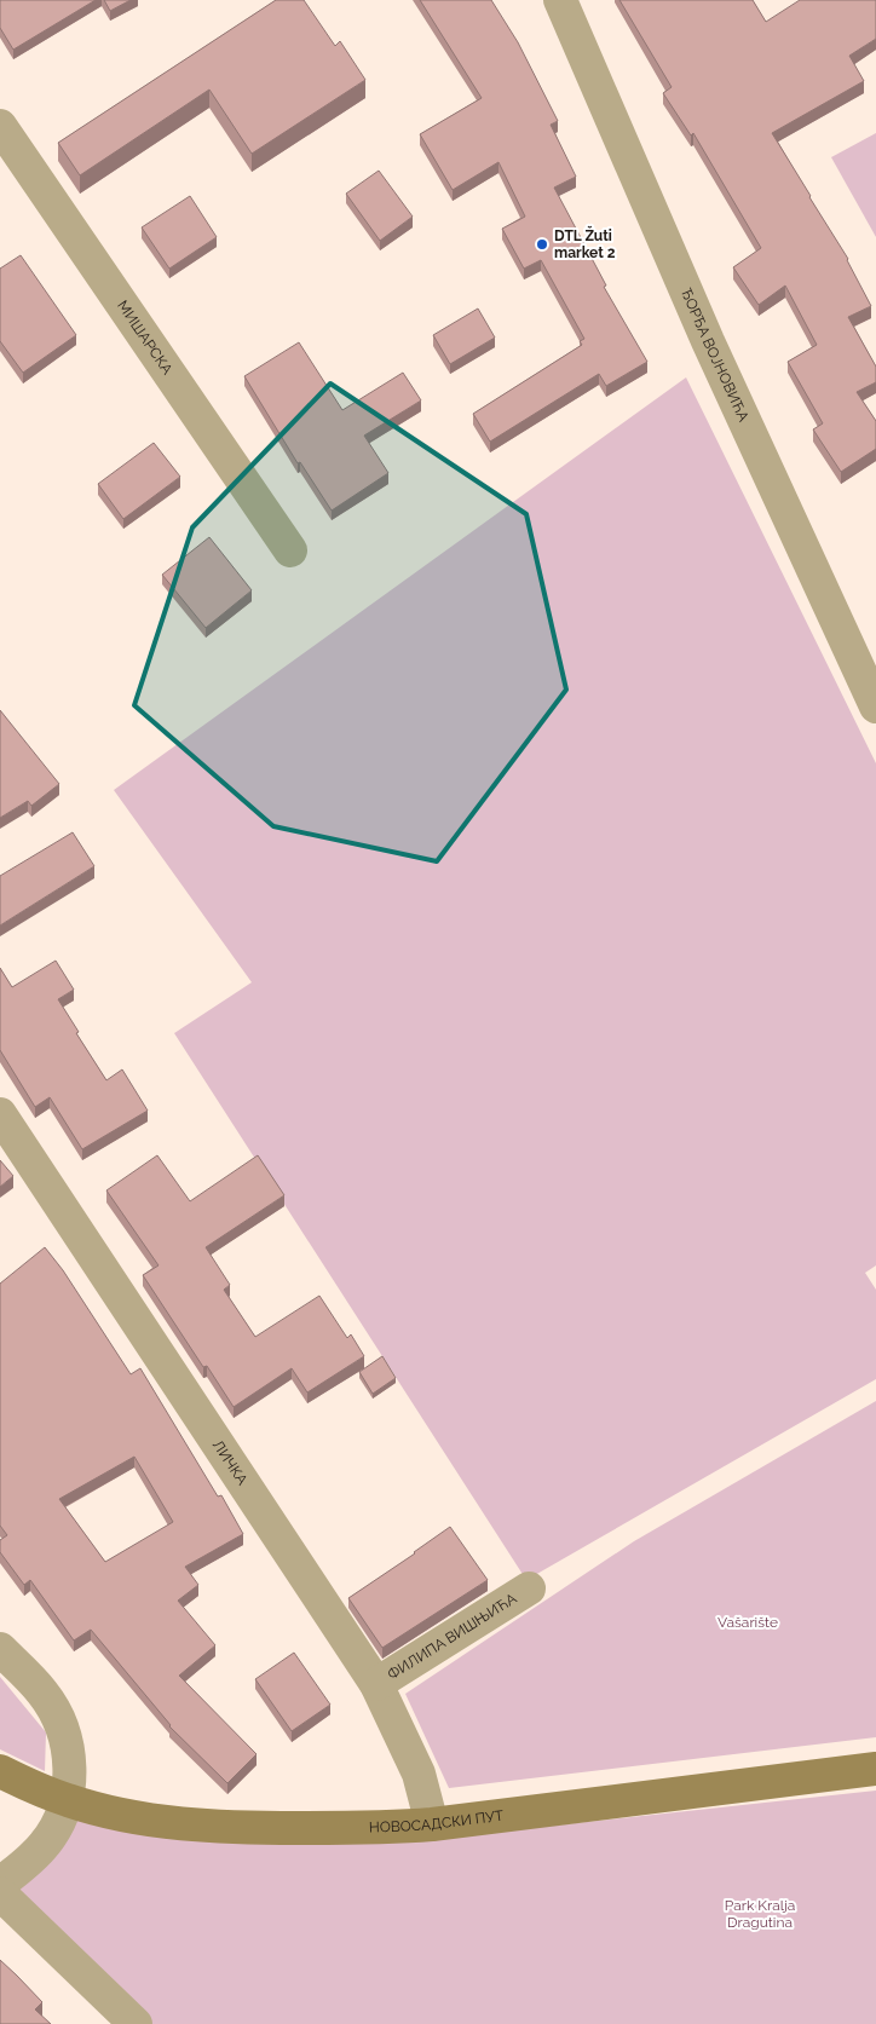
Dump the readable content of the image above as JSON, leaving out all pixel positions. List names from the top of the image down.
{
  "streets": {
    "main road": ["НОВОСАДСКИ ПУТ"],
    "street": [
      "МИШАРСКА",
      "ЂОРЂА ВОЈНОВИЋА",
      "ЛИЧКА",
      "ФИЛИПА ВИШЊИЋА"
    ]
  },
  "crossings": [
    ["ЛИЧКА", "ФИЛИПА ВИШЊИЋА"],
    ["ЛИЧКА", "НОВОСАДСКИ ПУТ"]
  ],
  "parks": ["Vašarište", "Park Kralja Dragutina"],
  "places": ["DTL Žuti market 2"]
}
